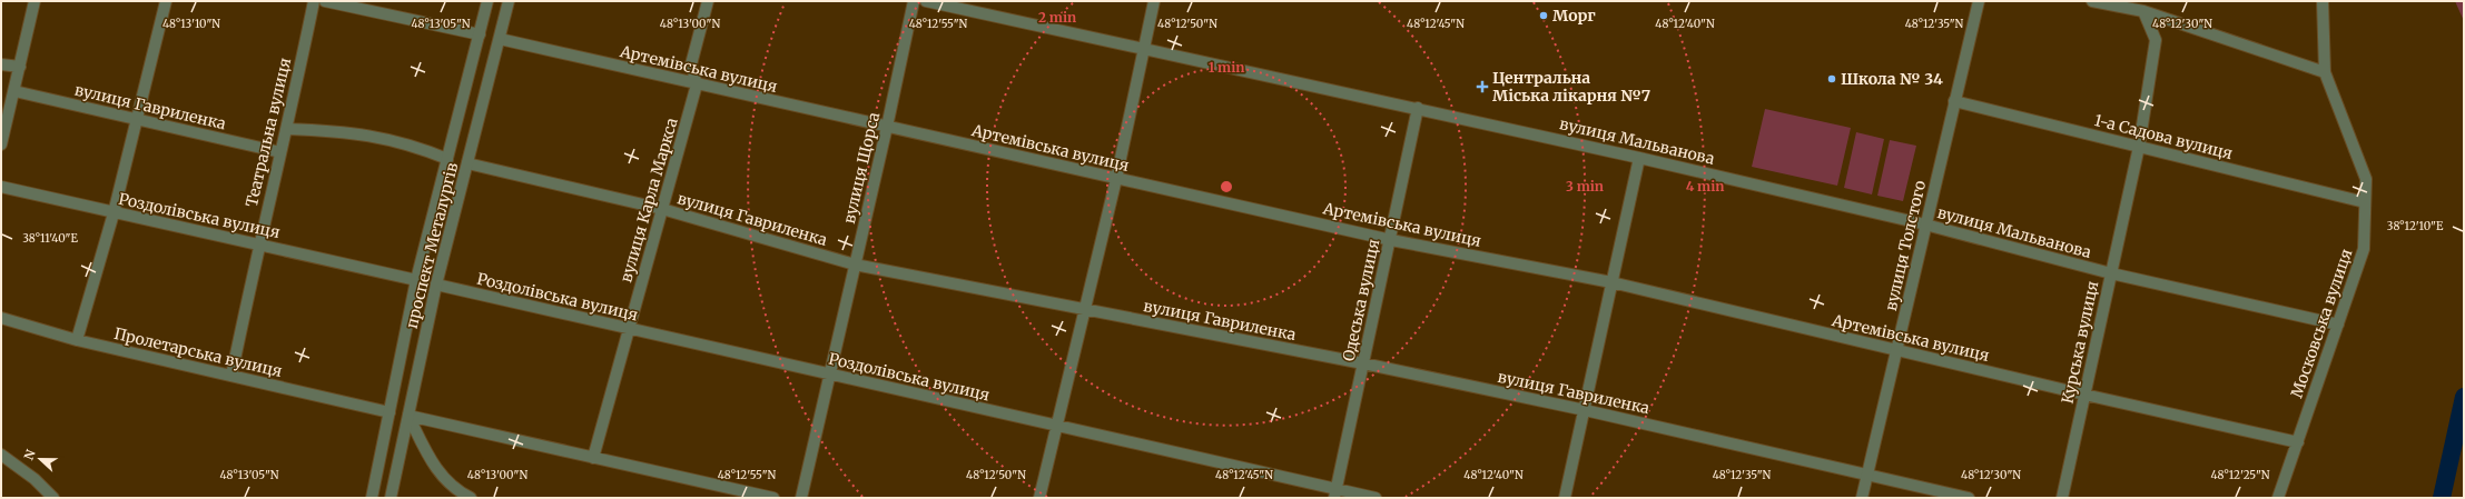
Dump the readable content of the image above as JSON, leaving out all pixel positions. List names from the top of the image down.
{
  "streets": {
    "street": [
      "Артемівська вулиця",
      "вулиця Гавриленка",
      "Театральна вулиця",
      "1-а Садова вулиця",
      "вулиця Мальванова",
      "вулиця Щорса",
      "вулиця Карла Маркса",
      "Роздолівська вулиця",
      "проспект Металургів",
      "вулиця Толстого",
      "Одеська вулиця",
      "Московська вулиця",
      "Курська вулиця",
      "Пролетарська вулиця"
    ]
  },
  "crossings": [
    ["Артемівська вулиця", "вулиця Щорса"],
    ["Артемівська вулиця", "вулиця Карла Маркса"],
    ["Артемівська вулиця", "проспект Металургів"],
    ["Артемівська вулиця", "вулиця Толстого"],
    ["Артемівська вулиця", "Одеська вулиця"],
    ["Артемівська вулиця", "Московська вулиця"],
    ["Артемівська вулиця", "Курська вулиця"],
    ["вулиця Гавриленка", "Театральна вулиця"],
    ["вулиця Гавриленка", "вулиця Щорса"],
    ["вулиця Гавриленка", "вулиця Карла Маркса"],
    ["вулиця Гавриленка", "проспект Металургів"],
    ["вулиця Гавриленка", "вулиця Толстого"],
    ["вулиця Гавриленка", "Одеська вулиця"],
    ["Театральна вулиця", "Роздолівська вулиця"],
    ["Театральна вулиця", "Пролетарська вулиця"],
    ["1-а Садова вулиця", "вулиця Толстого"],
    ["1-а Садова вулиця", "Московська вулиця"],
    ["1-а Садова вулиця", "Курська вулиця"],
    ["вулиця Мальванова", "вулиця Толстого"],
    ["вулиця Мальванова", "Одеська вулиця"],
    ["вулиця Мальванова", "Московська вулиця"],
    ["вулиця Мальванова", "Курська вулиця"],
    ["вулиця Щорса", "Роздолівська вулиця"],
    ["вулиця Карла Маркса", "Роздолівська вулиця"],
    ["Роздолівська вулиця", "проспект Металургів"],
    ["Роздолівська вулиця", "Одеська вулиця"],
    ["проспект Металургів", "Пролетарська вулиця"]
  ],
  "places": {
    "other": ["Морг", "Школа № 34"],
    "health": ["Центральна Міська лікарня №7"]
  },
  "north": "left",
  "coordinates": [
    "48°12'50\"N",
    "48°12'45\"N",
    "48°12'30\"N",
    "48°13'10\"N",
    "48°13'05\"N",
    "48°13'00\"N",
    "48°12'55\"N",
    "48°12'40\"N",
    "48°12'35\"N",
    "38°12'10\"E",
    "38°11'40\"E",
    "48°12'25\"N"
  ],
  "rings": [
    "2 min",
    "1 min",
    "3 min",
    "4 min"
  ]
}
